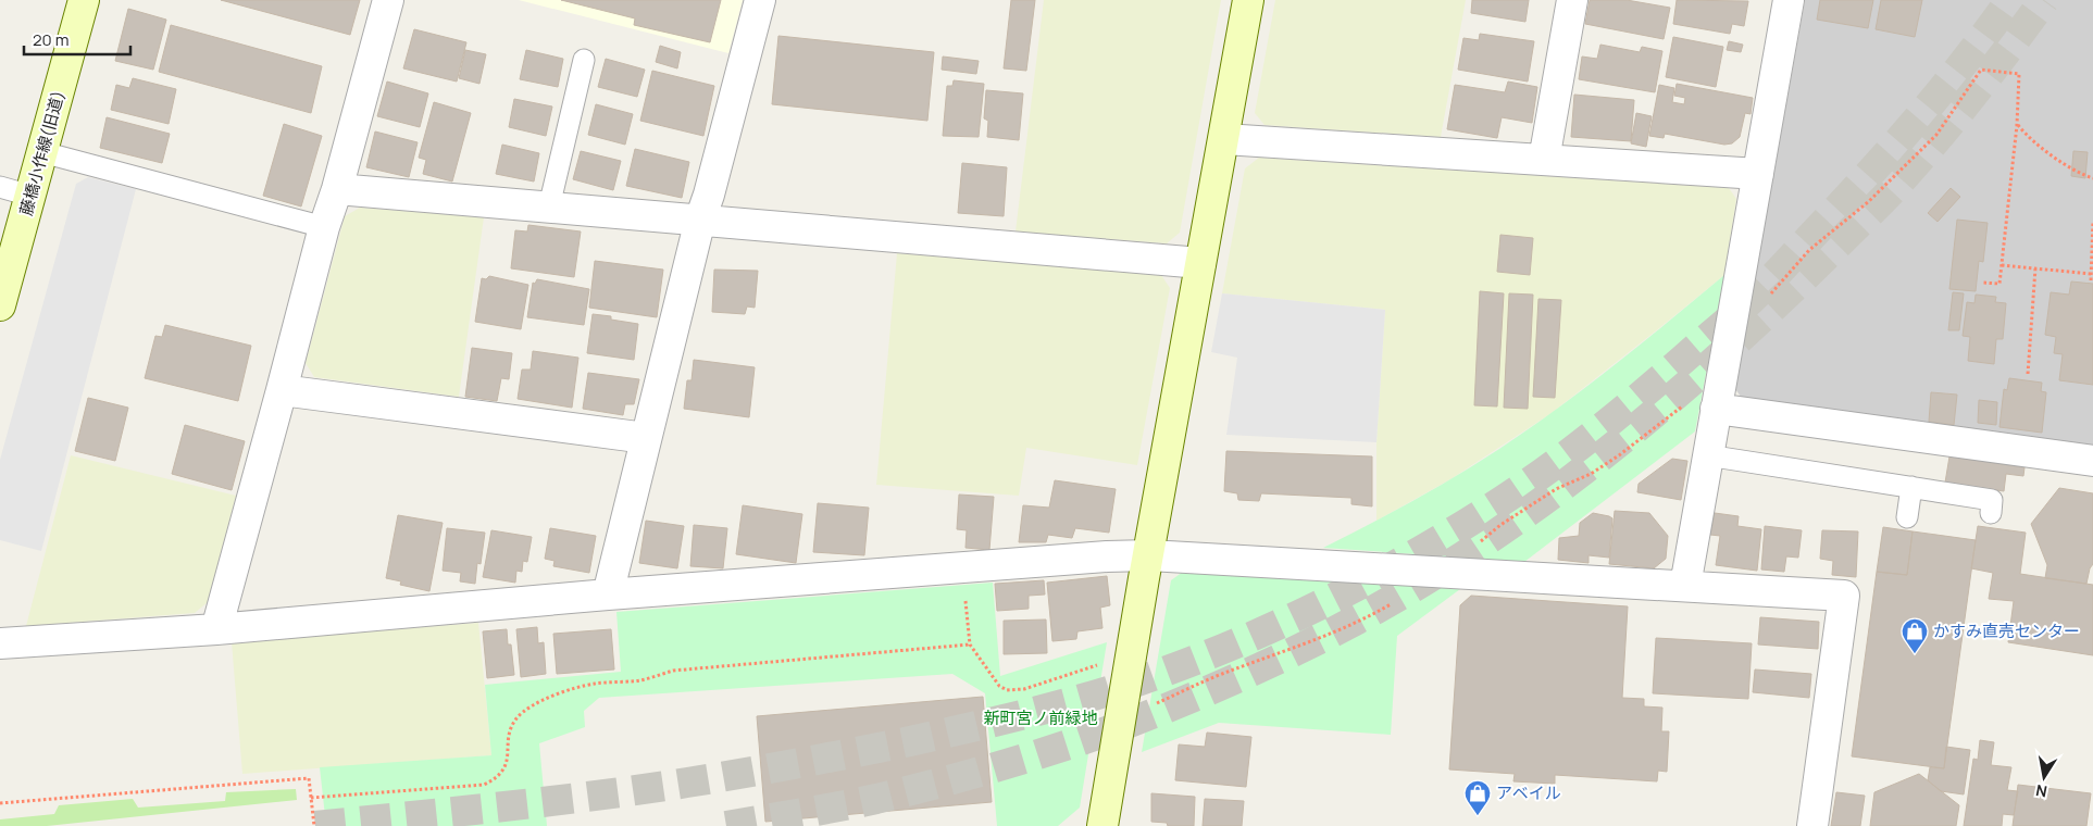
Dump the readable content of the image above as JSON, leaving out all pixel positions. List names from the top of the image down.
{
  "streets": {
    "street": ["藤橋小作線(旧道)"]
  },
  "parks": ["新町宮ノ前緑地"],
  "places": {
    "shop": ["かすみ直売センター", "アベイル"]
  },
  "scale_bar": "20 m",
  "north": "bottom"
}
